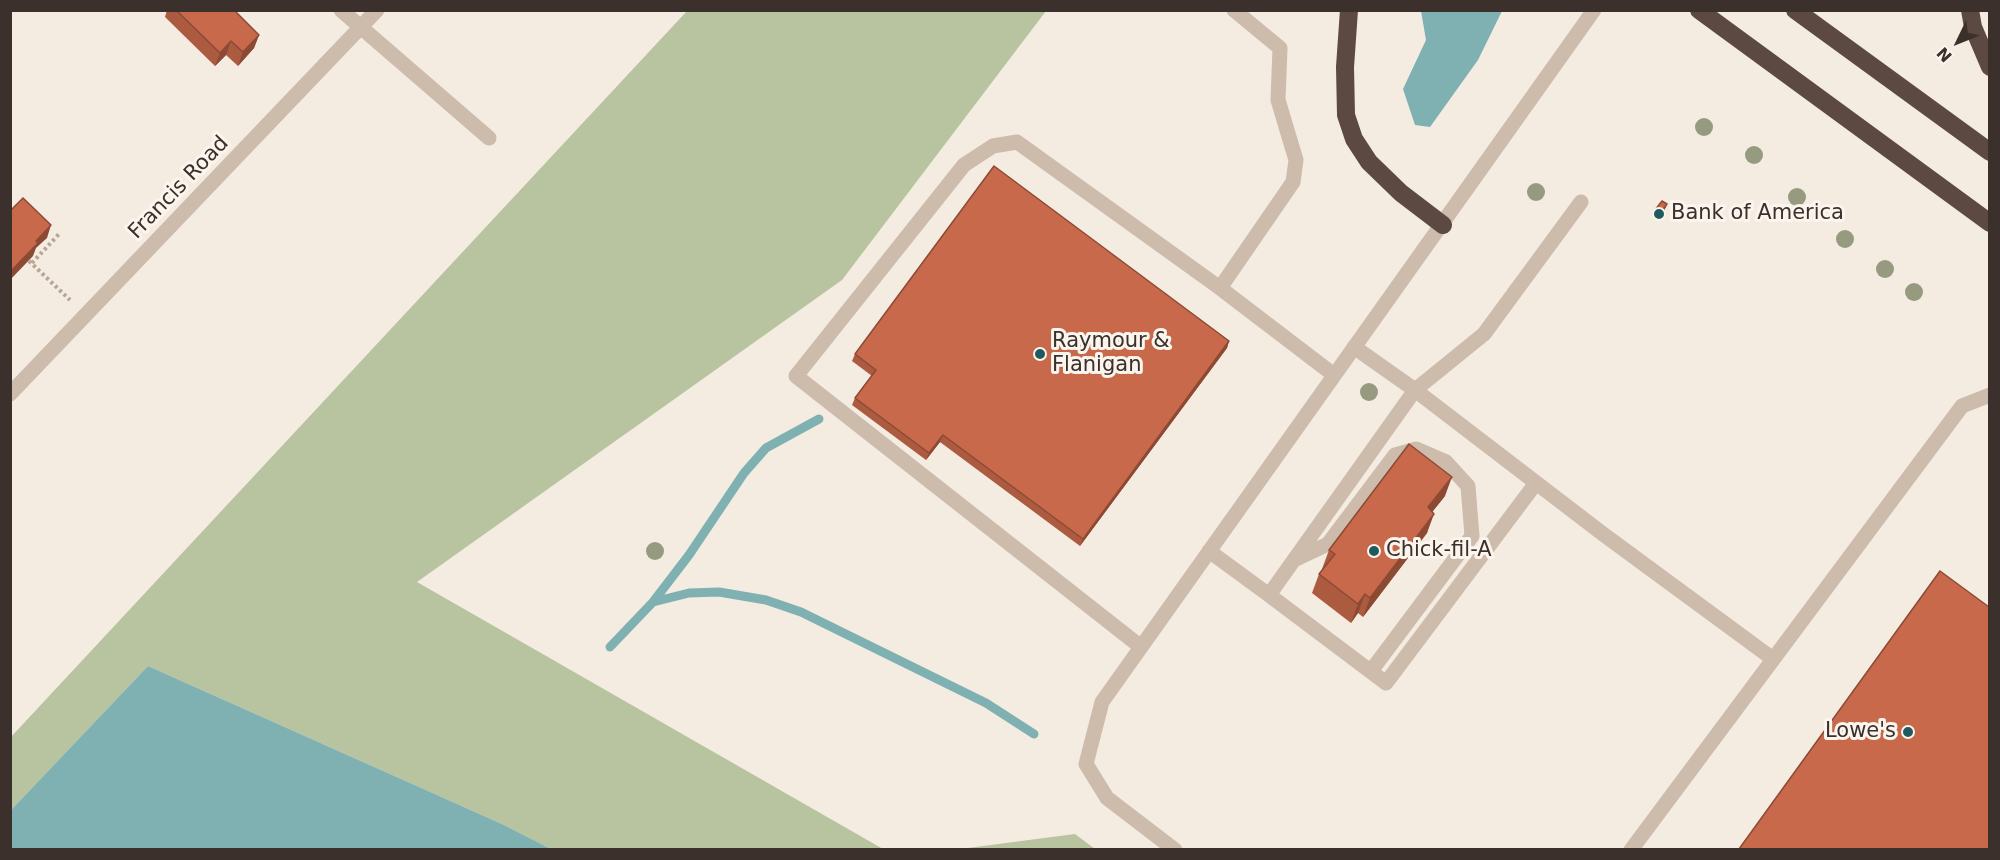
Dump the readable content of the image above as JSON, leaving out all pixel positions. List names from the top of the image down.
{
  "streets": {
    "street": ["Francis Road"]
  },
  "places": [
    "Bank of America",
    "Raymour & Flanigan",
    "Chick-fil-A",
    "Lowe's"
  ],
  "north": "bottom left"
}
